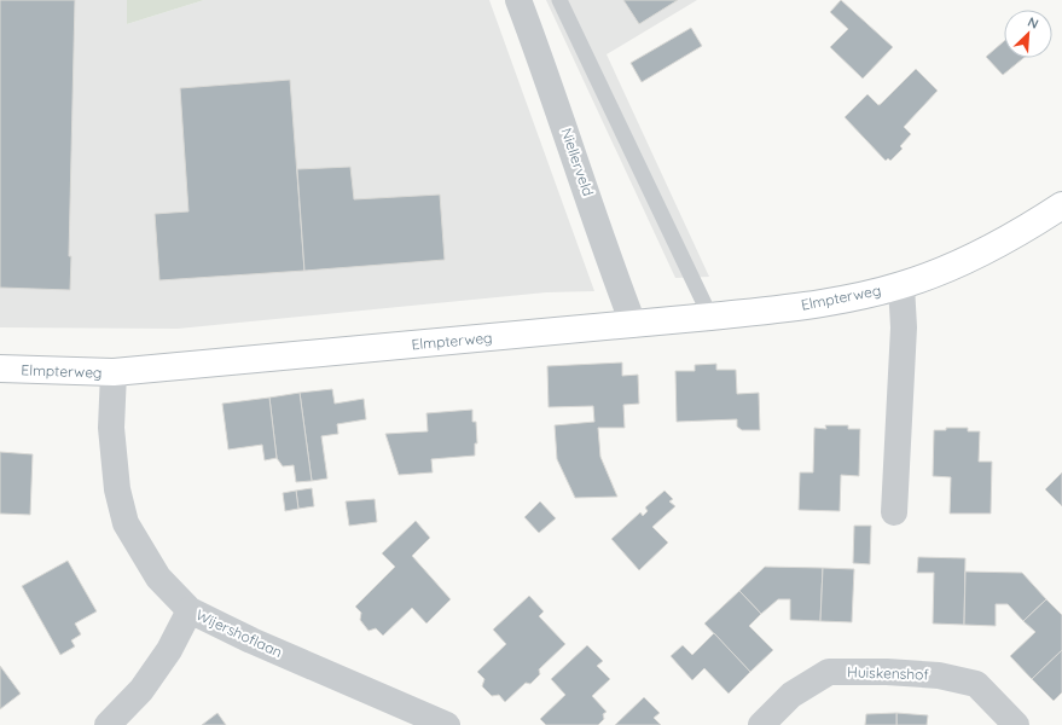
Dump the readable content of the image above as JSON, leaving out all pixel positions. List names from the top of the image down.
{
  "streets": {
    "street": [
      "Niellerveld",
      "Elmpterweg",
      "Wijershoflaan",
      "Huiskenshof"
    ]
  },
  "crossings": [
    ["Niellerveld", "Elmpterweg"],
    ["Elmpterweg", "Wijershoflaan"]
  ],
  "north": "top right"
}
